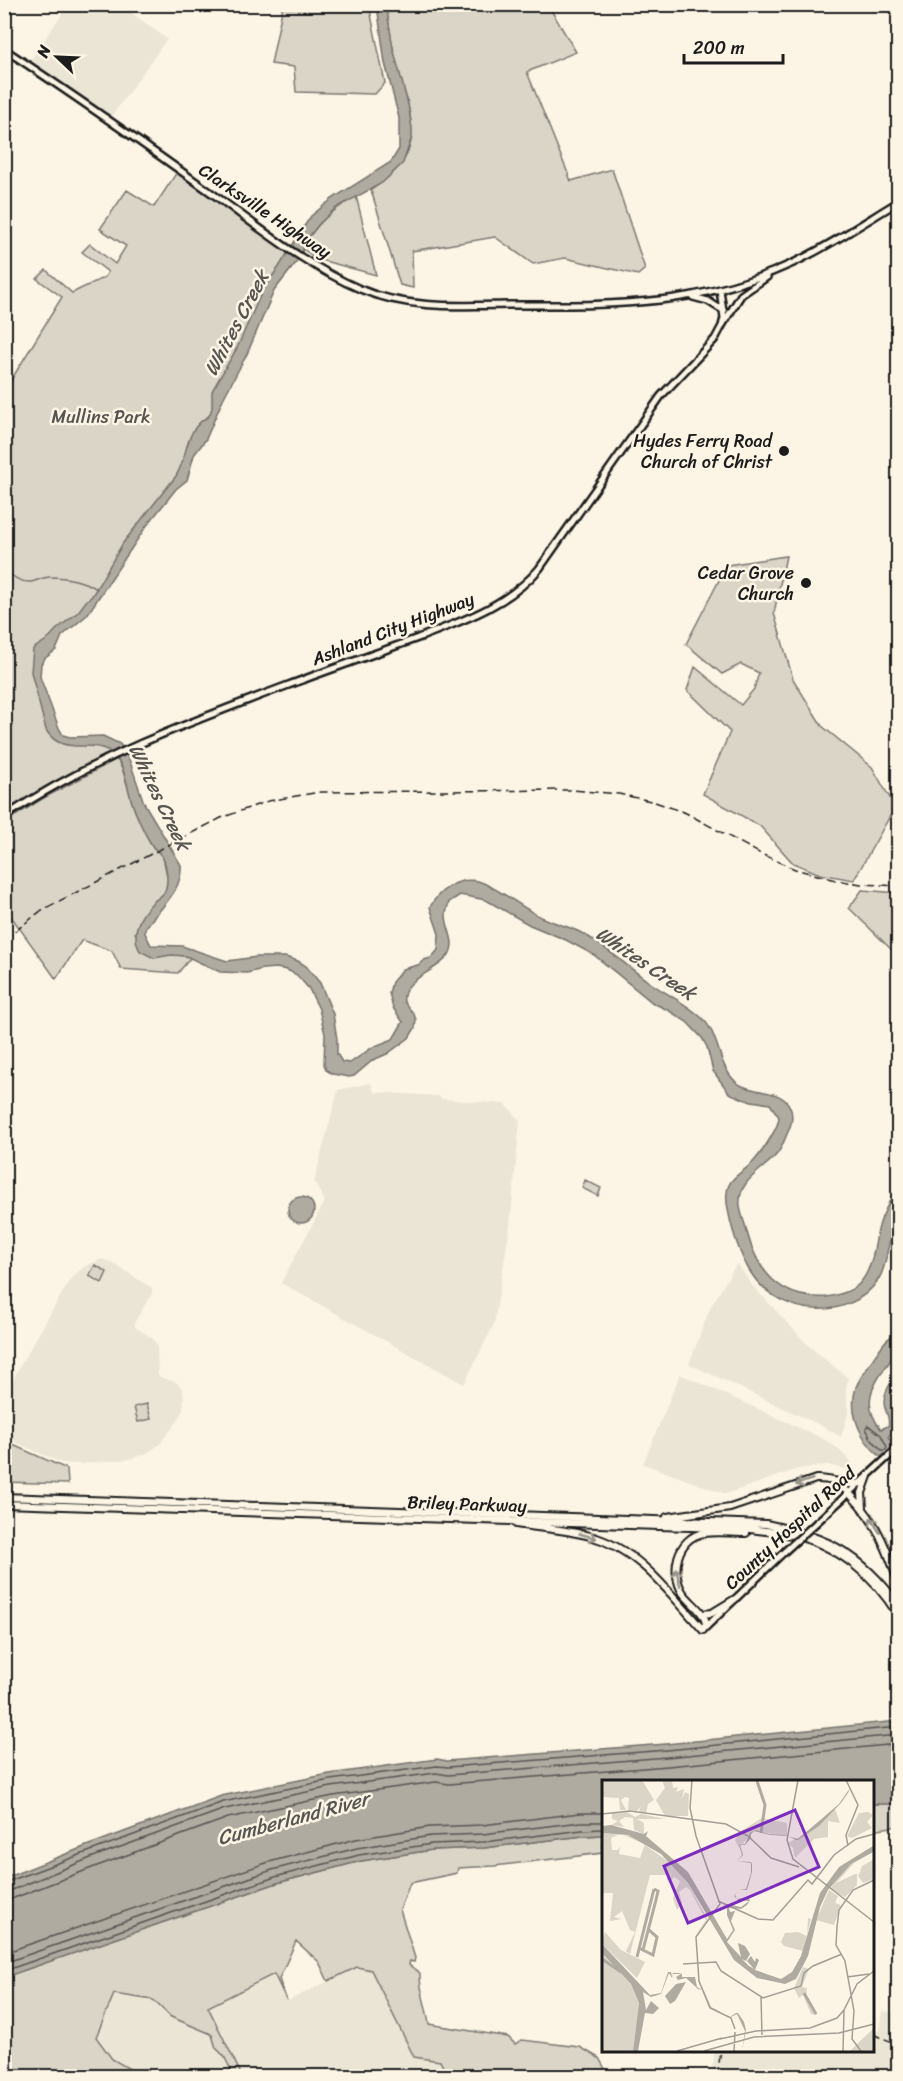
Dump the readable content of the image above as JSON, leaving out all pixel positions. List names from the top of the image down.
{
  "streets": {
    "highway": ["Briley Parkway"],
    "main road": ["Clarksville Highway", "Ashland City Highway", "County Hospital Road"]
  },
  "crossings": [
    ["Clarksville Highway", "Ashland City Highway"]
  ],
  "water": ["Whites Creek", "Cumberland River"],
  "parks": ["Mullins Park"],
  "places": ["Hydes Ferry Road Church of Christ", "Cedar Grove Church"],
  "scale_bar": "200 m",
  "north": "top left"
}
